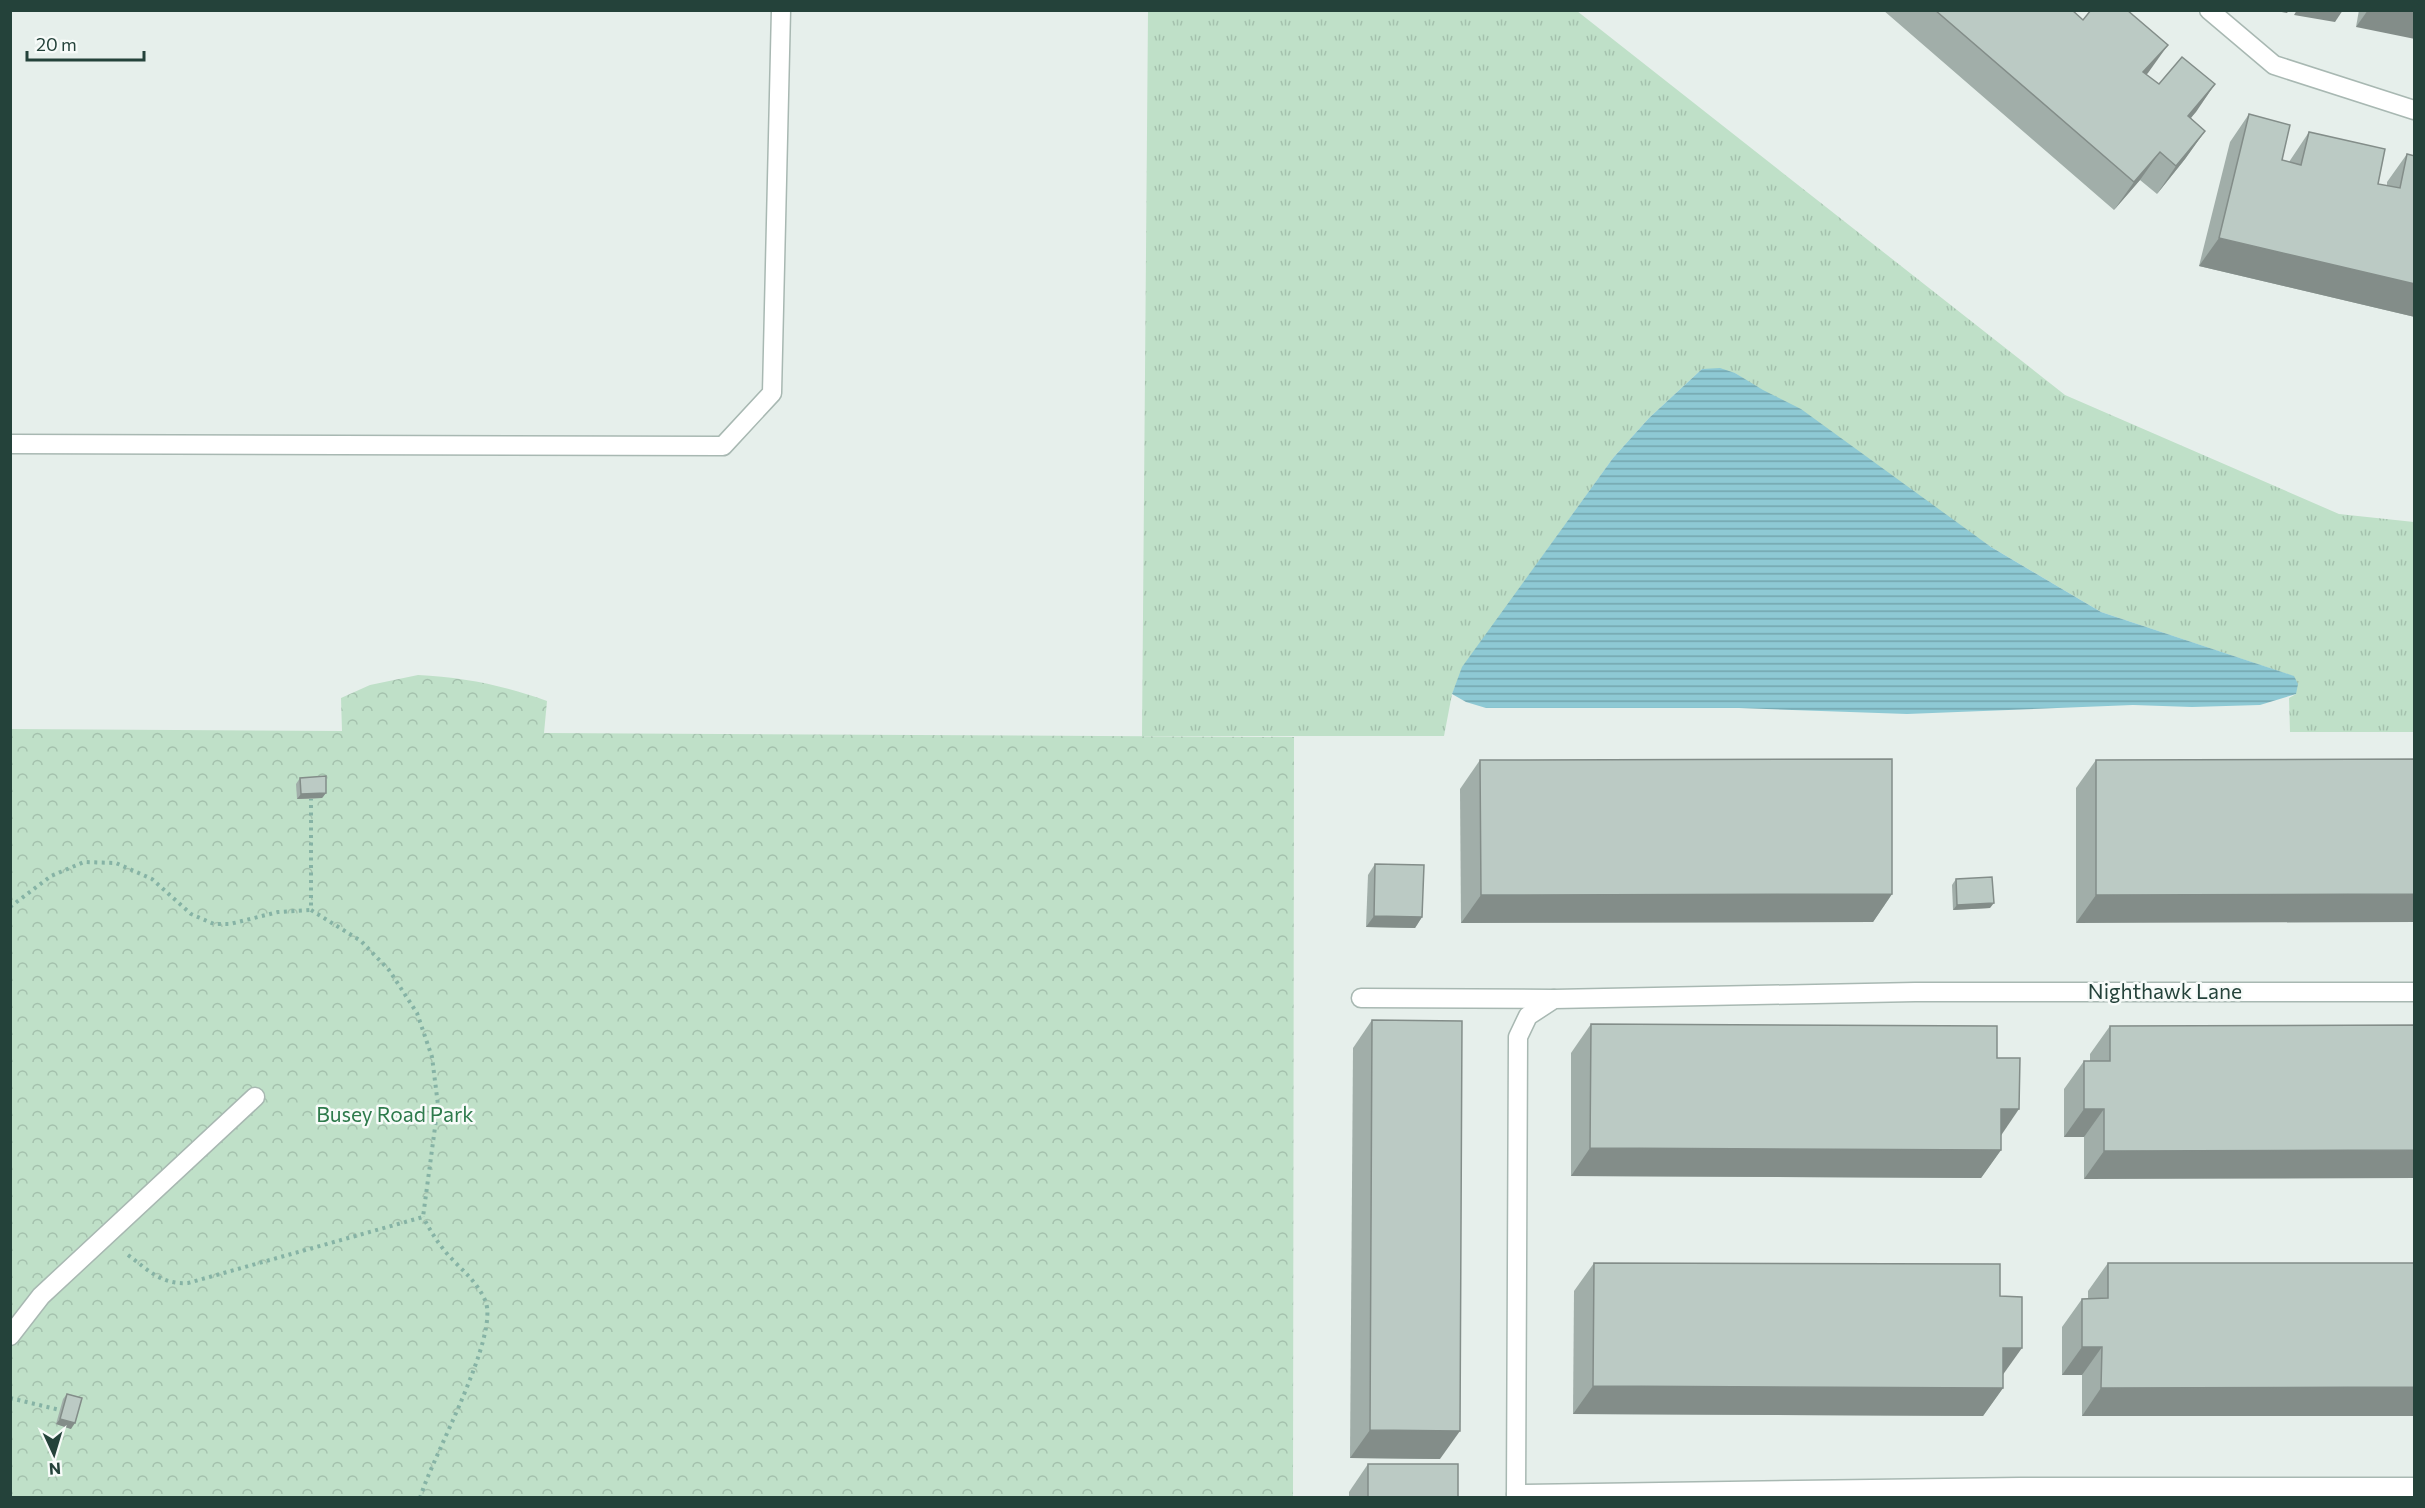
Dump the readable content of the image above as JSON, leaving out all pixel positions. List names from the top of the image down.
{
  "streets": {
    "street": ["Nighthawk Lane"]
  },
  "parks": ["Busey Road Park"],
  "scale_bar": "20 m",
  "north": "bottom"
}
